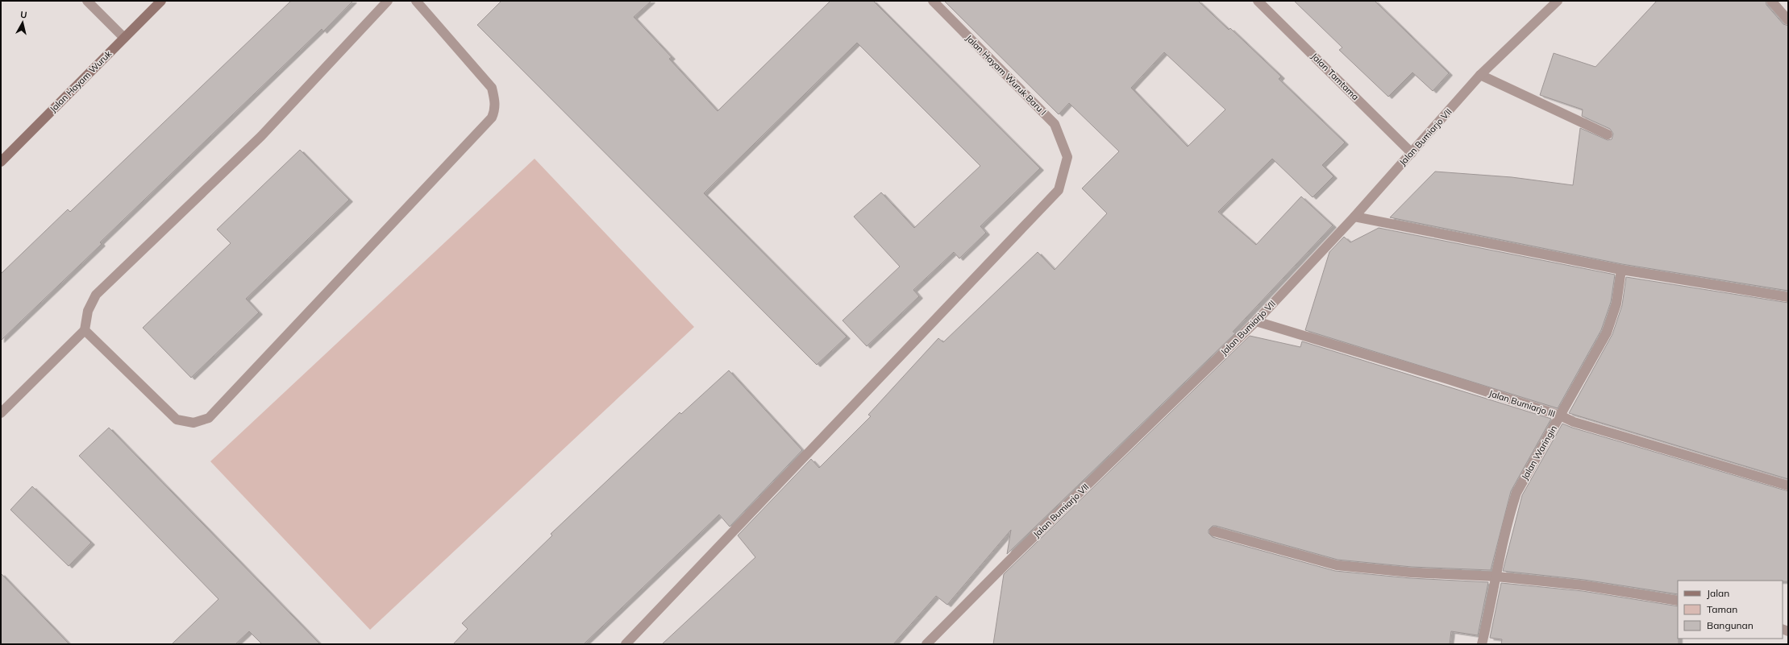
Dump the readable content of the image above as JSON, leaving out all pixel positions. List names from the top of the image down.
{
  "streets": {
    "street": [
      "Jalan Hayam Wuruk Baru I",
      "Jalan Tamtama",
      "Jalan Hayam Wuruk",
      "Jalan Bumiarjo VII",
      "Jalan Bumiarjo III",
      "Jalan Waringin"
    ]
  },
  "crossings": [
    ["Jalan Tamtama", "Jalan Bumiarjo VII"],
    ["Jalan Bumiarjo VII", "Jalan Bumiarjo III"],
    ["Jalan Bumiarjo III", "Jalan Waringin"]
  ],
  "legend": ["Jalan", "Taman", "Bangunan"],
  "north": "top"
}
